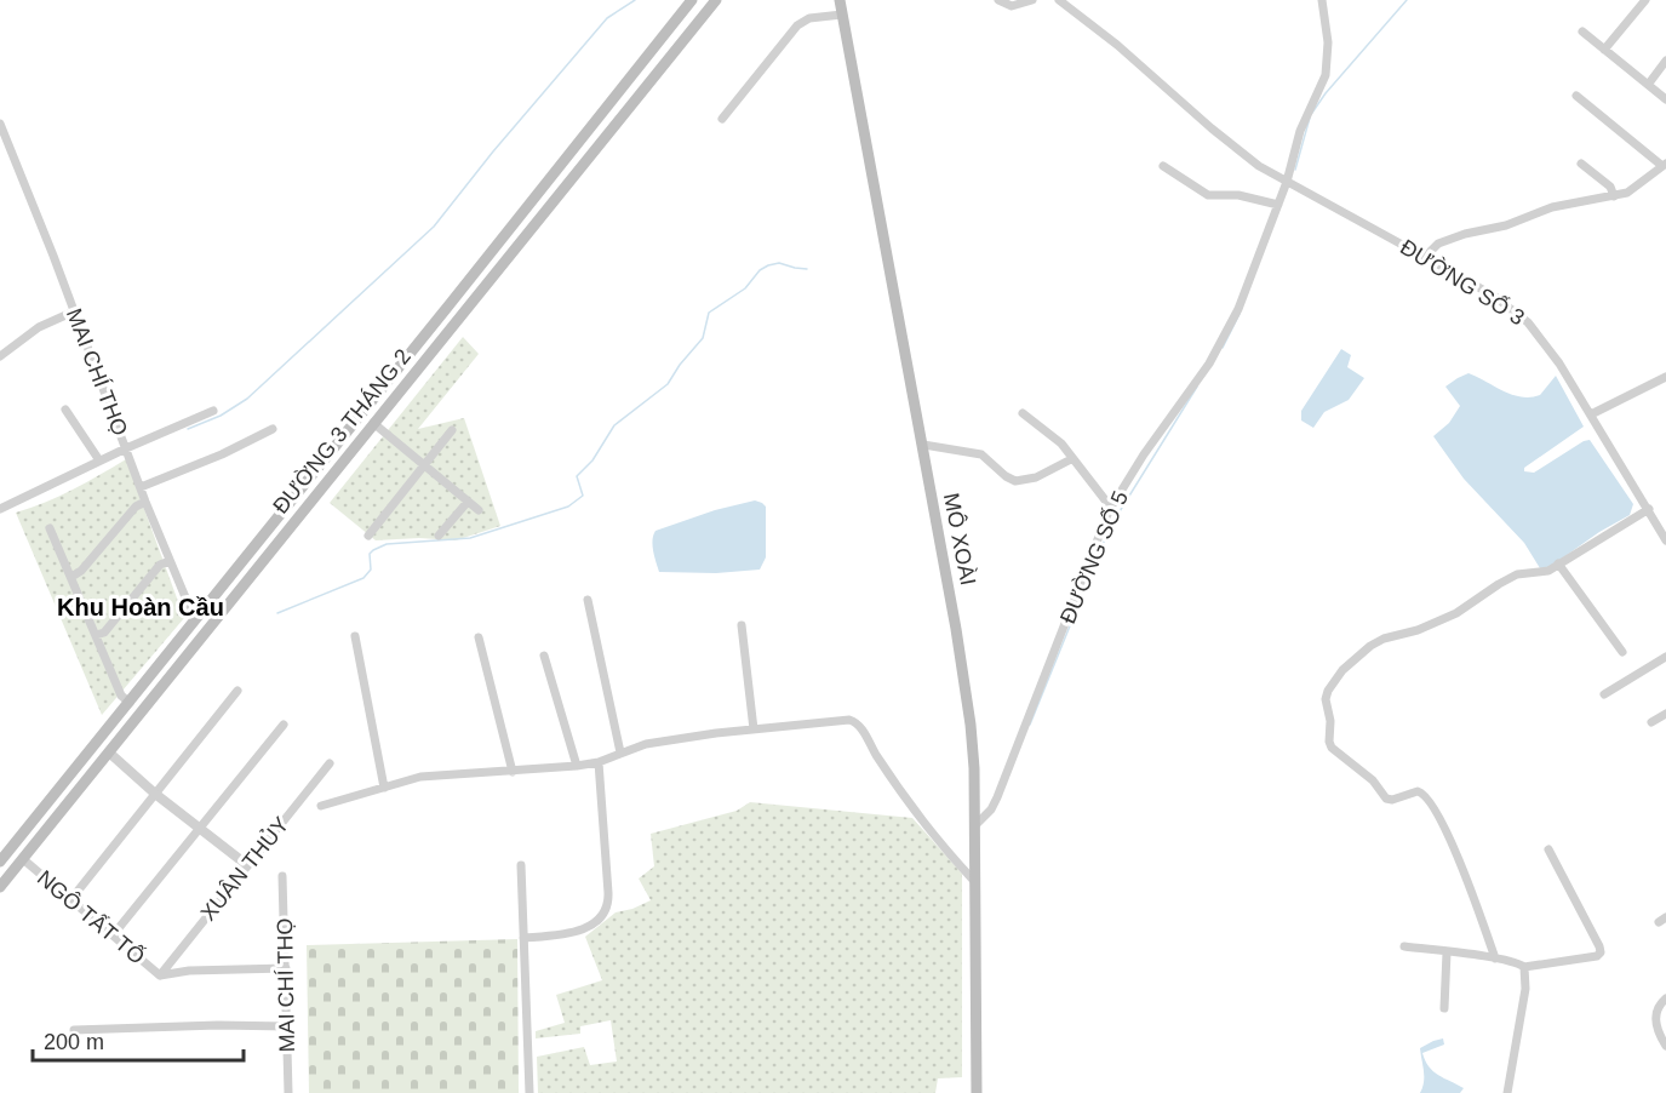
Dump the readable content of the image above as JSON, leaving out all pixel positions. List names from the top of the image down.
{
  "streets": {
    "main road": ["ĐƯỜNG 3 THÁNG 2", "MÔ XOÀI"],
    "street": [
      "ĐƯỜNG SỐ 3",
      "MAI CHÍ THỌ",
      "ĐƯỜNG SỐ 5",
      "XUÂN THỦY",
      "NGÔ TẤT TỐ"
    ]
  },
  "crossings": [
    ["ĐƯỜNG SỐ 3", "ĐƯỜNG SỐ 5"],
    ["MAI CHÍ THỌ", "ĐƯỜNG 3 THÁNG 2"],
    ["ĐƯỜNG 3 THÁNG 2", "NGÔ TẤT TỐ"],
    ["MÔ XOÀI", "ĐƯỜNG SỐ 5"],
    ["XUÂN THỦY", "NGÔ TẤT TỐ"]
  ],
  "districts": ["Khu Hoàn Cầu"],
  "scale_bar": "200 m"
}
